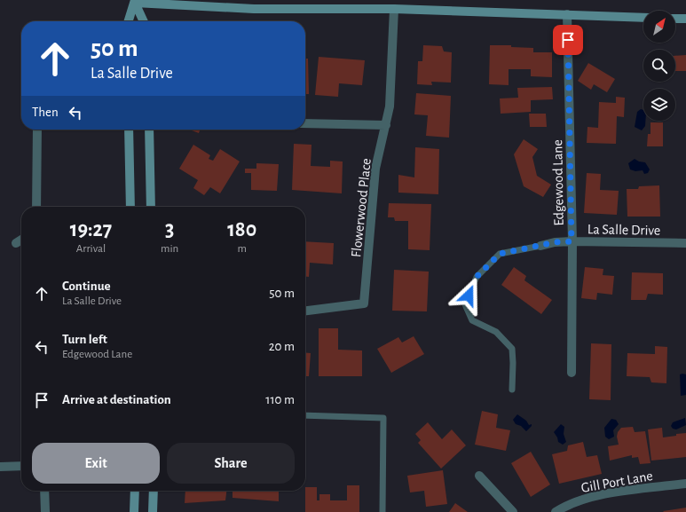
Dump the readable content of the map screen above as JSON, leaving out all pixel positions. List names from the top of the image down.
{
  "streets": {
    "street": [
      "Edgewood Lane",
      "Flowerwood Place",
      "La Salle Drive",
      "Gill Port Lane"
    ]
  },
  "crossings": [
    ["Edgewood Lane", "La Salle Drive"]
  ],
  "north": "top right",
  "page": {
    "turn": ["50 m", "La Salle Drive"],
    "then": "Then",
    "eta": [
      "19:27",
      "Arrival",
      "3",
      "min",
      "180",
      "m"
    ],
    "list": [
      {
        "name": "Continue",
        "note": "La Salle Drive",
        "value": "50 m"
      },
      {
        "name": "Turn left",
        "note": "Edgewood Lane",
        "value": "20 m"
      },
      {
        "name": "Arrive at destination",
        "value": "110 m"
      }
    ],
    "buttons": ["Exit", "Share"]
  }
}
